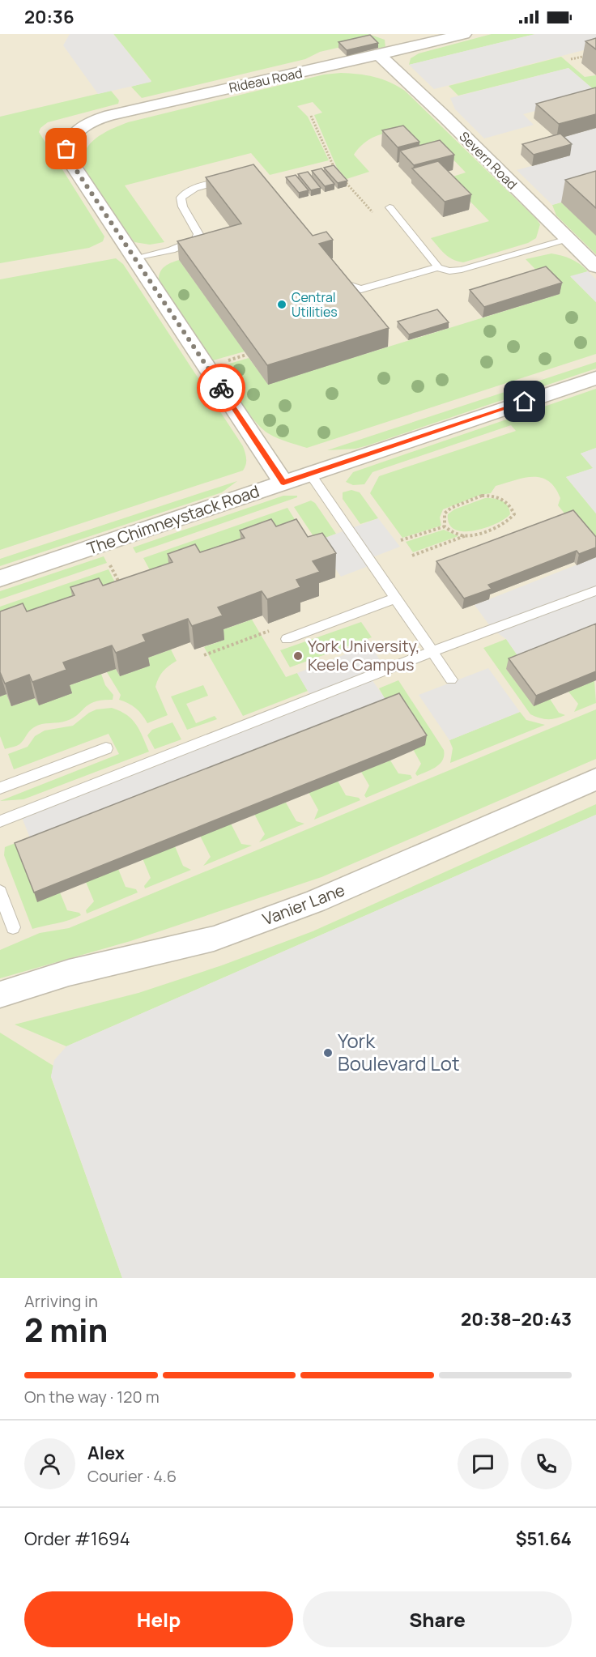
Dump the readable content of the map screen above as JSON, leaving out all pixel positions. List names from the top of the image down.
{
  "streets": {
    "street": [
      "Rideau Road",
      "Severn Road",
      "The Chimneystack Road",
      "Vanier Lane"
    ]
  },
  "crossings": [
    ["Rideau Road", "Severn Road"]
  ],
  "places": ["Central Utilities", "York University, Keele Campus", "York Boulevard Lot"],
  "page": {
    "status": "20:36",
    "heading": ["2 min", "Arriving in", "20:38–20:43"],
    "panel": [
      "Alex",
      "Courier · 4.6",
      "Order #1694",
      "$51.64"
    ],
    "bar": "On the way · 120 m",
    "buttons": ["Help", "Share"]
  }
}
